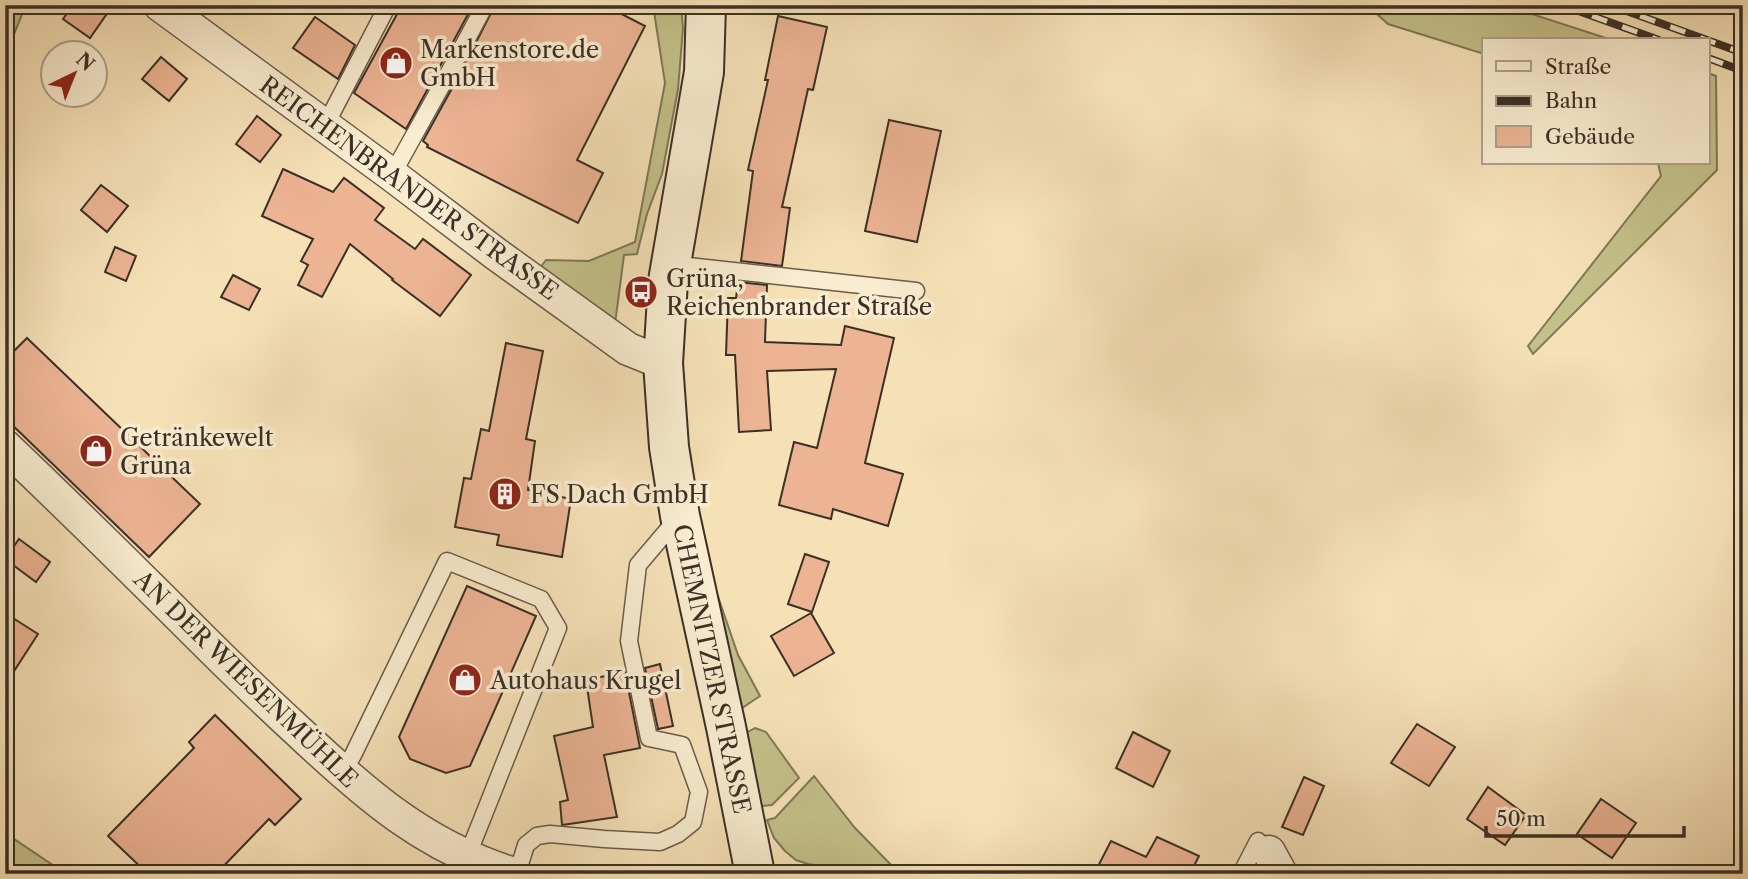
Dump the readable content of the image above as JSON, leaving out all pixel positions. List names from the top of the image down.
{
  "streets": {
    "main road": ["CHEMNITZER STRASSE"],
    "street": ["REICHENBRANDER STRASSE", "AN DER WIESENMÜHLE"]
  },
  "crossings": [
    ["REICHENBRANDER STRASSE", "CHEMNITZER STRASSE"]
  ],
  "places": {
    "shop": ["Markenstore.de GmbH", "Getränkewelt Grüna", "Autohaus Krugel"],
    "bus stop": ["Grüna, Reichenbrander Straße"],
    "building": ["FS Dach GmbH"]
  },
  "legend": ["Straße", "Bahn", "Gebäude"],
  "scale_bar": "50 m",
  "north": "top right"
}
